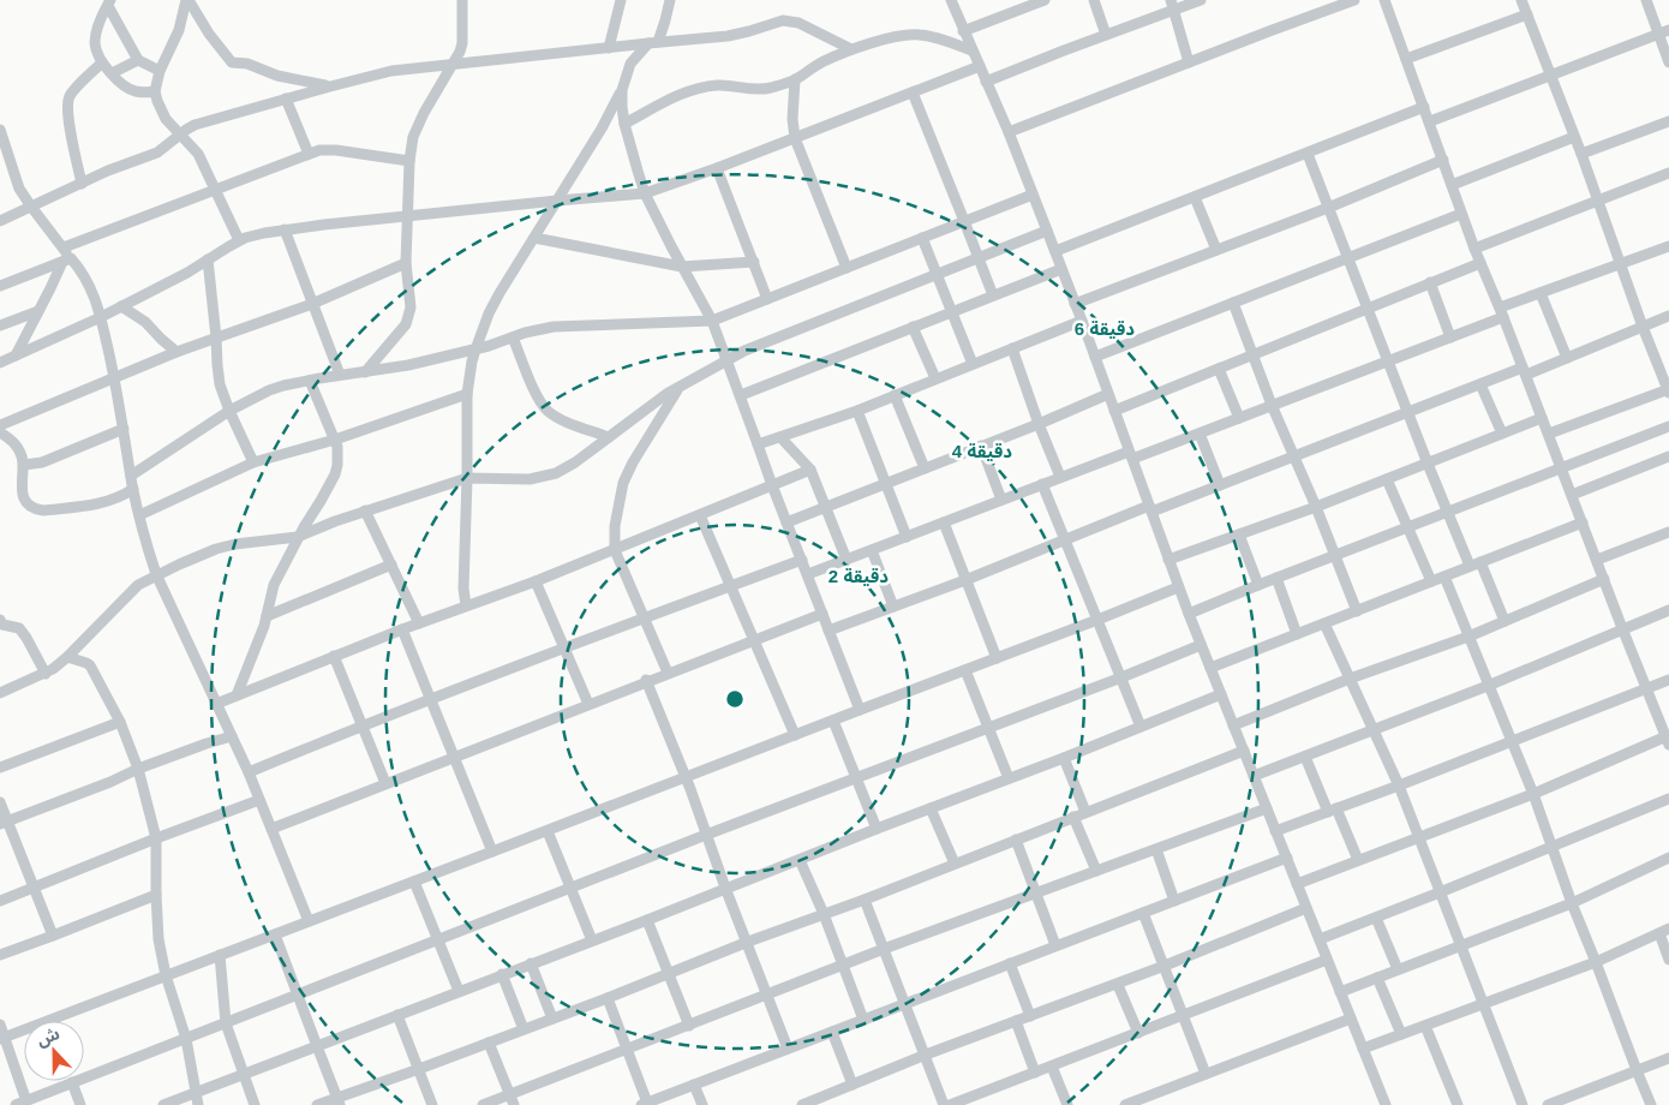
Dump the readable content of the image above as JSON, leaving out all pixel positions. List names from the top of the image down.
{
  "north": "top",
  "rings": ["6 دقيقة", "4 دقيقة", "2 دقيقة"]
}
